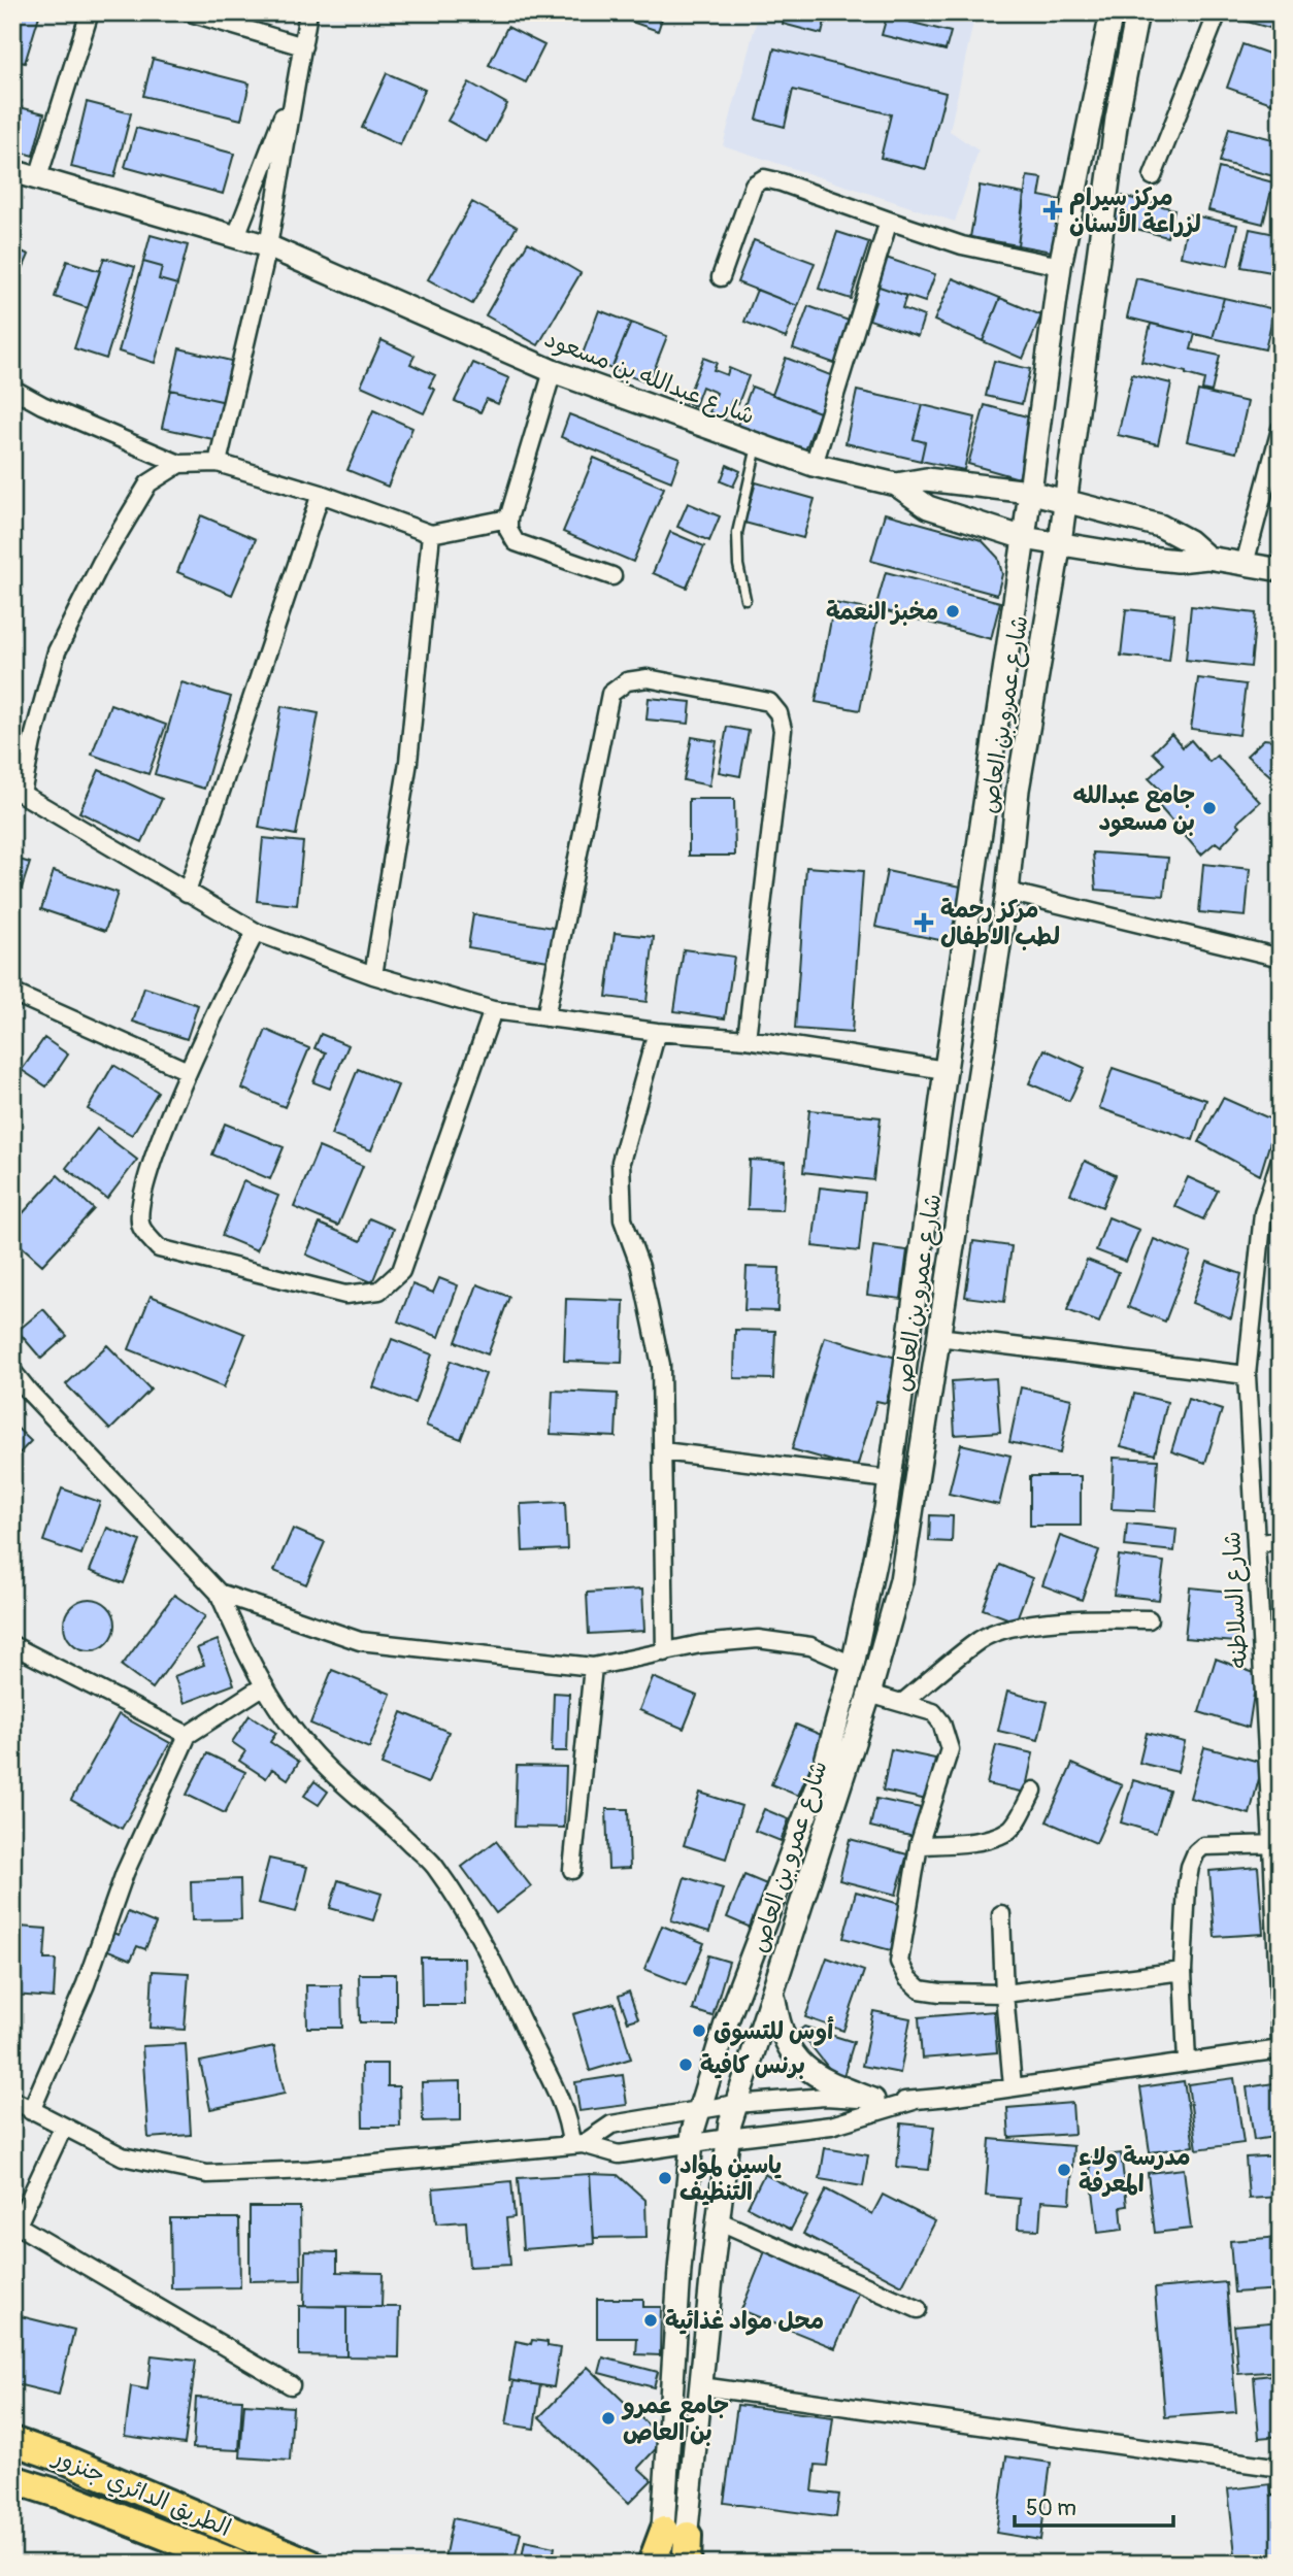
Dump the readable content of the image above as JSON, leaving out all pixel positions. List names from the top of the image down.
{
  "streets": {
    "main road": ["الطريق الدائري جنزور"],
    "street": ["شارع عبدالله بن مسعود", "شارع عمرو بن العاص", "شارع السلاطنه"]
  },
  "crossings": [
    ["شارع عبدالله بن مسعود", "شارع عمرو بن العاص"]
  ],
  "places": {
    "health": ["مركز سيرام لزراعة الأسنان", "مركز رحمة لطب الاطفال"],
    "other": [
      "مخبز النعمة",
      "جامع عبدالله بن مسعود",
      "أوس للتسوق",
      "برنس كافية",
      "مدرسة ولاء المعرفة",
      "ياسين لمواد التنظيف",
      "محل مواد غذائية",
      "جامع عمرو بن العاص"
    ]
  },
  "scale_bar": "50 m"
}
